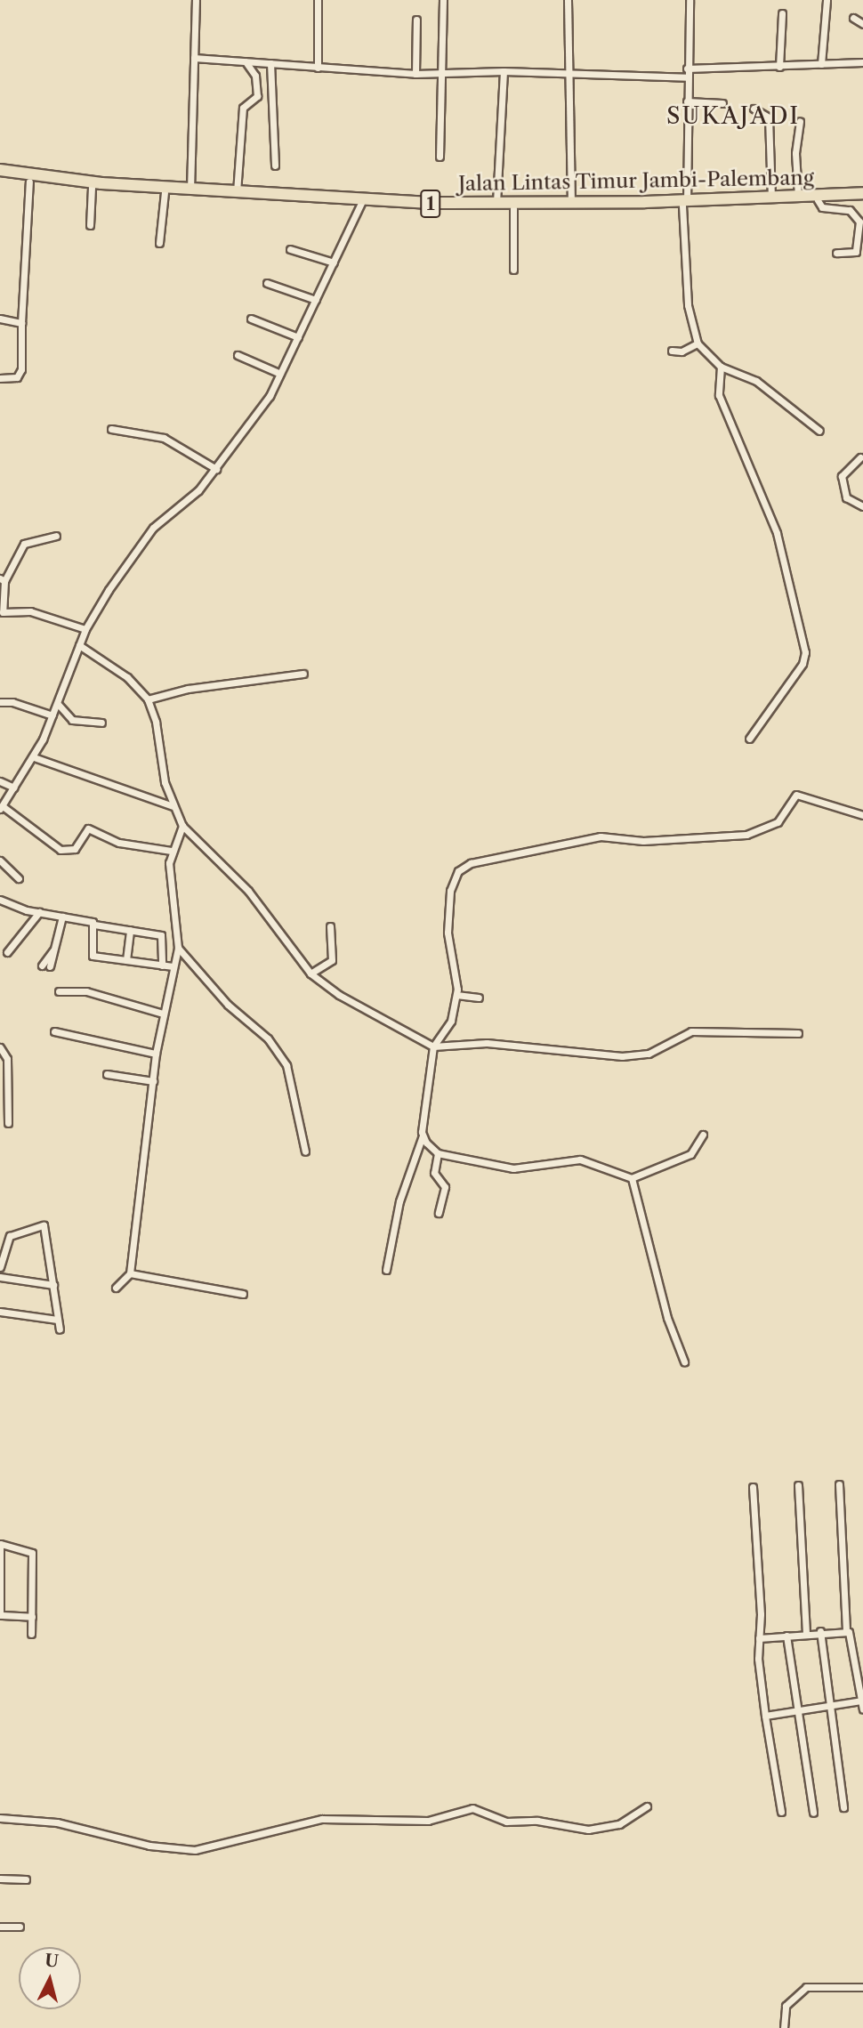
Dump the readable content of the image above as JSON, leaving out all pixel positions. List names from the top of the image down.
{
  "streets": {
    "highway": ["Jalan Lintas Timur Jambi-Palembang", "1"]
  },
  "districts": ["SUKAJADI"],
  "north": "top"
}
